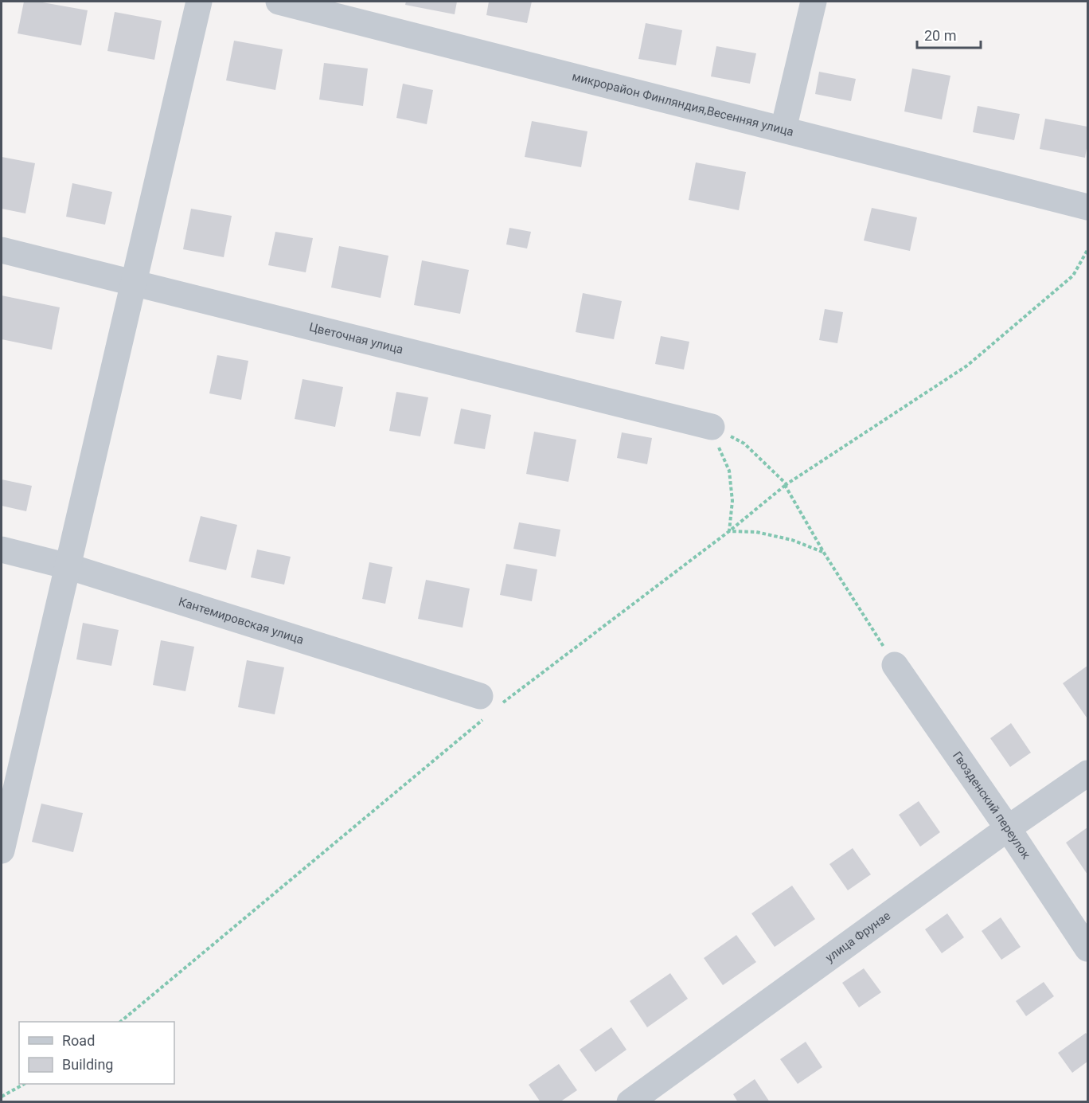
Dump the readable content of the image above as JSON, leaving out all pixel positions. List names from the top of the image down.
{
  "streets": {
    "street": [
      "микрорайон Финляндия,Весенняя улица",
      "Цветочная улица",
      "Кантемировская улица",
      "Гвозденский переулок",
      "улица Фрунзе"
    ]
  },
  "crossings": [
    ["Гвозденский переулок", "улица Фрунзе"]
  ],
  "legend": ["Road", "Building"],
  "scale_bar": "20 m"
}
